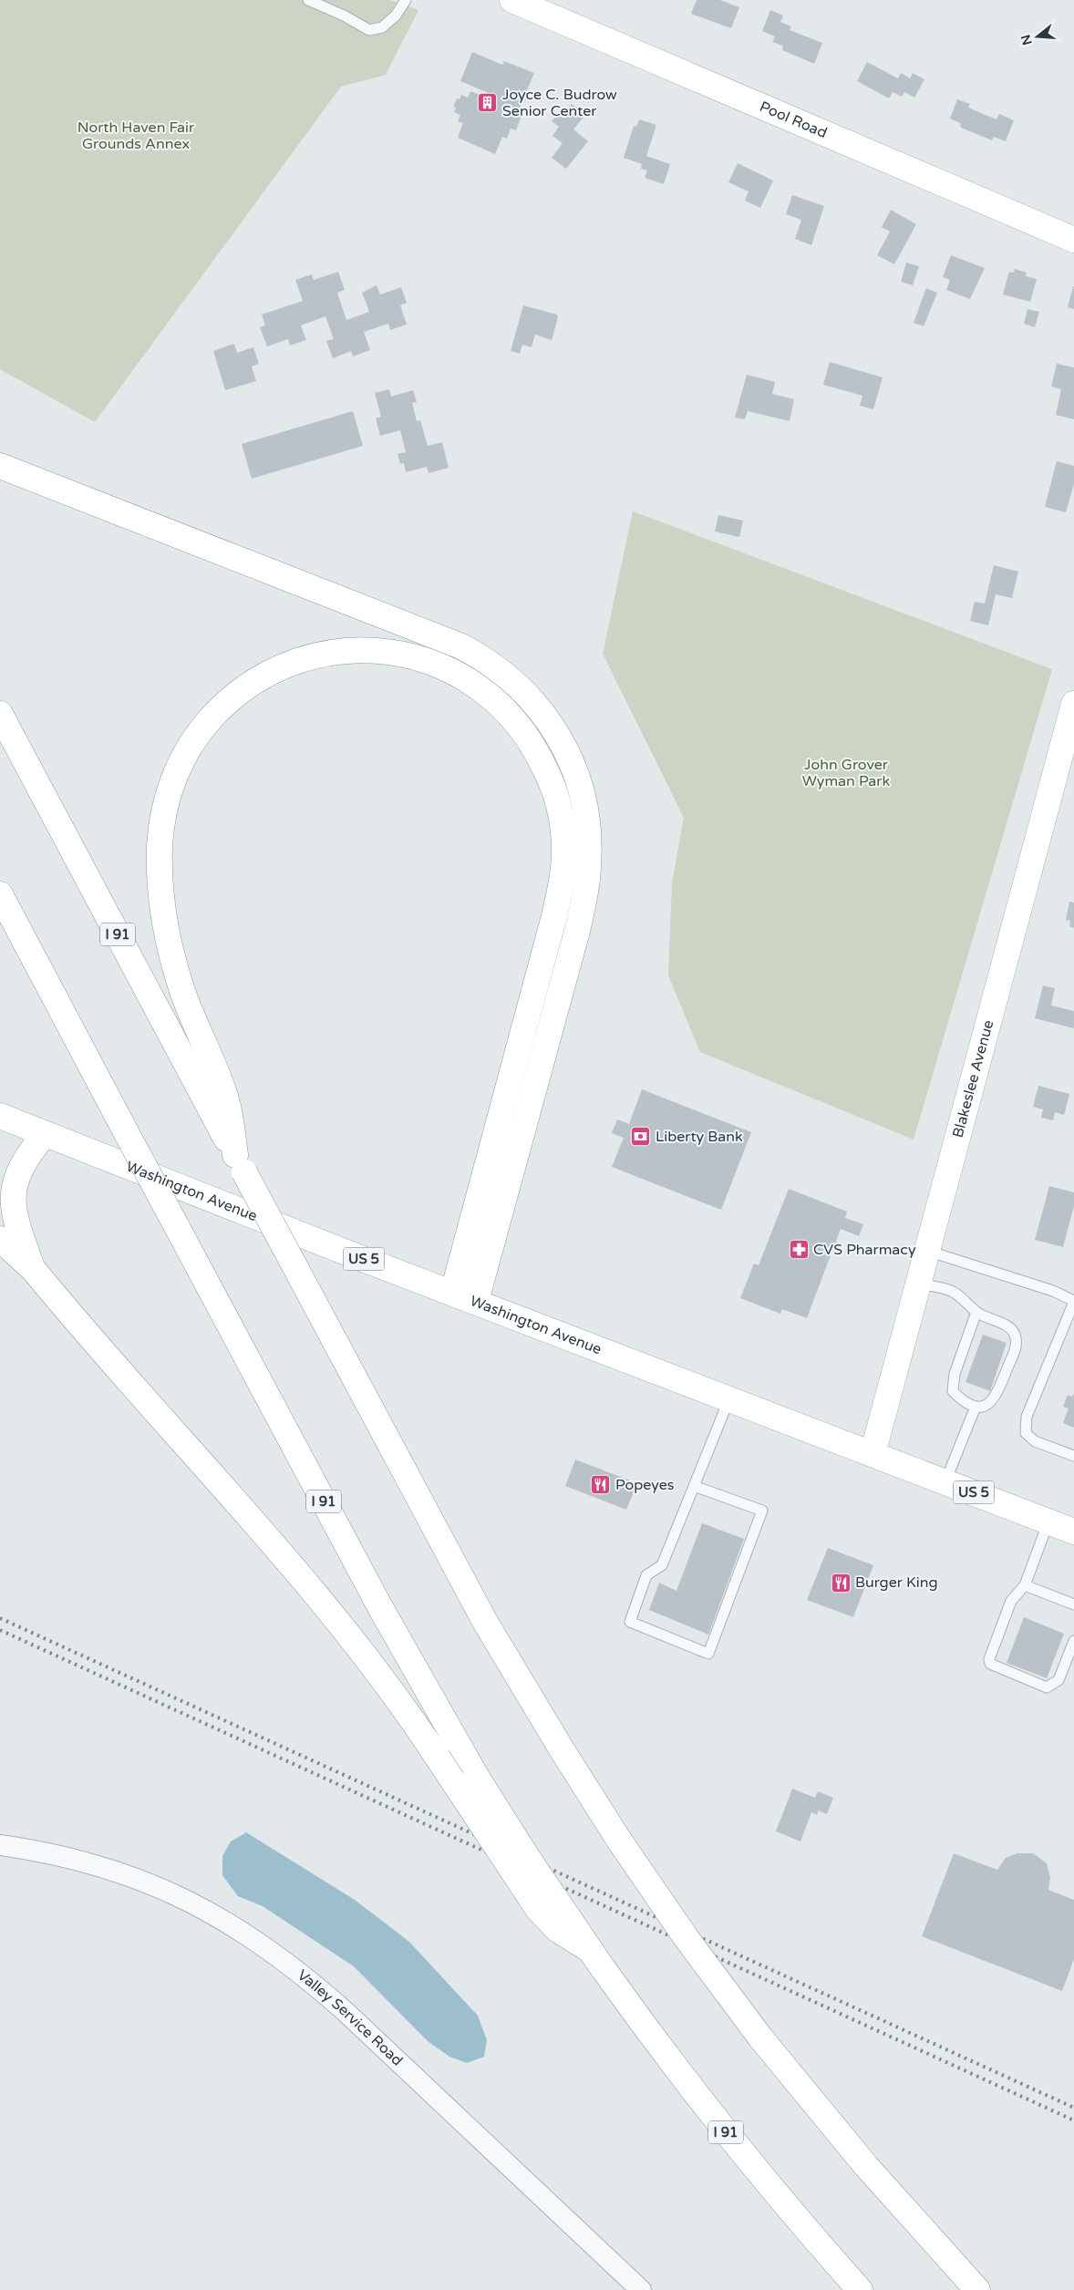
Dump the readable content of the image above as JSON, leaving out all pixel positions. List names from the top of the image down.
{
  "streets": {
    "main road": [
      "Pool Road",
      "I 91",
      "Blakeslee Avenue",
      "Washington Avenue",
      "US 5"
    ],
    "street": ["Valley Service Road"]
  },
  "crossings": [
    ["Blakeslee Avenue", "Washington Avenue"]
  ],
  "parks": ["North Haven Fair Grounds Annex", "John Grover Wyman Park"],
  "places": {
    "building": ["Joyce C. Budrow Senior Center"],
    "bank": ["Liberty Bank"],
    "pharmacy": ["CVS Pharmacy"],
    "restaurant": ["Popeyes", "Burger King"]
  },
  "north": "left"
}
